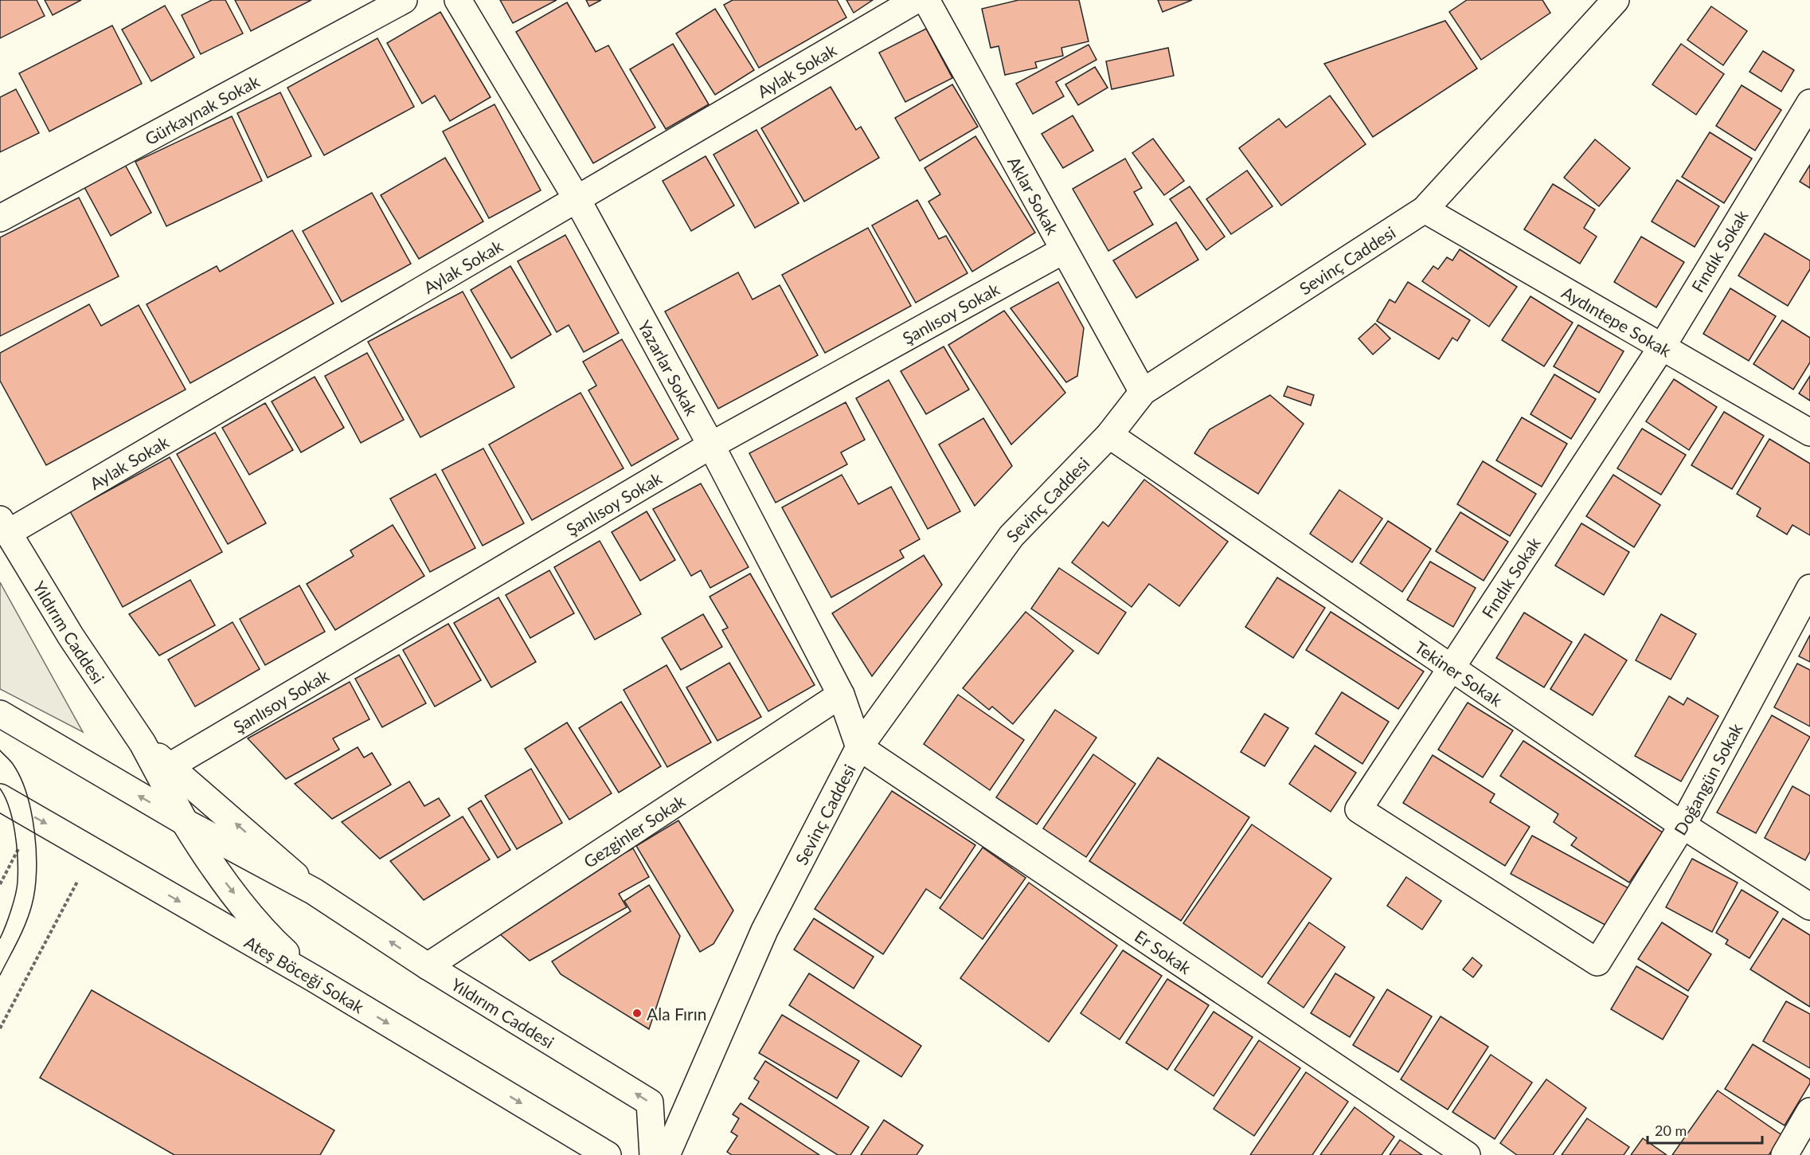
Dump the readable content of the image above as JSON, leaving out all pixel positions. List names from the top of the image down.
{
  "streets": {
    "street": [
      "Aylak Sokak",
      "Gürkaynak Sokak",
      "Aklar Sokak",
      "Fındık Sokak",
      "Sevinç Caddesi",
      "Şanlısoy Sokak",
      "Aydıntepe Sokak",
      "Yazarlar Sokak",
      "Yıldırım Caddesi",
      "Tekiner Sokak",
      "Doğangün Sokak",
      "Gezginler Sokak",
      "Er Sokak",
      "Ateş Böceği Sokak"
    ]
  },
  "crossings": [
    ["Aylak Sokak", "Yazarlar Sokak"],
    ["Aylak Sokak", "Yıldırım Caddesi"],
    ["Aklar Sokak", "Sevinç Caddesi"],
    ["Aklar Sokak", "Şanlısoy Sokak"],
    ["Fındık Sokak", "Aydıntepe Sokak"],
    ["Fındık Sokak", "Tekiner Sokak"],
    ["Fındık Sokak", "Doğangün Sokak"],
    ["Sevinç Caddesi", "Aydıntepe Sokak"],
    ["Sevinç Caddesi", "Yazarlar Sokak"],
    ["Sevinç Caddesi", "Tekiner Sokak"],
    ["Sevinç Caddesi", "Er Sokak"],
    ["Şanlısoy Sokak", "Yazarlar Sokak"],
    ["Yazarlar Sokak", "Gezginler Sokak"],
    ["Yazarlar Sokak", "Er Sokak"],
    ["Yıldırım Caddesi", "Gezginler Sokak"],
    ["Tekiner Sokak", "Doğangün Sokak"]
  ],
  "one_way": ["Yıldırım Caddesi"],
  "places": ["Ala Fırın"],
  "scale_bar": "20 m"
}
